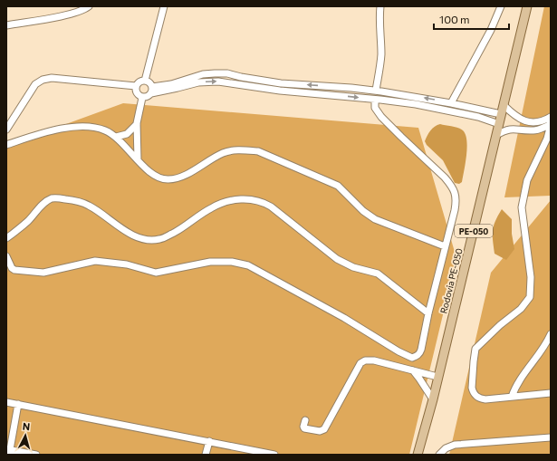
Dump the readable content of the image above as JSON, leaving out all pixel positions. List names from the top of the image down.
{
  "streets": {
    "main road": ["PE-050", "Rodovia PE-050"]
  },
  "scale_bar": "100 m",
  "north": "top"
}
